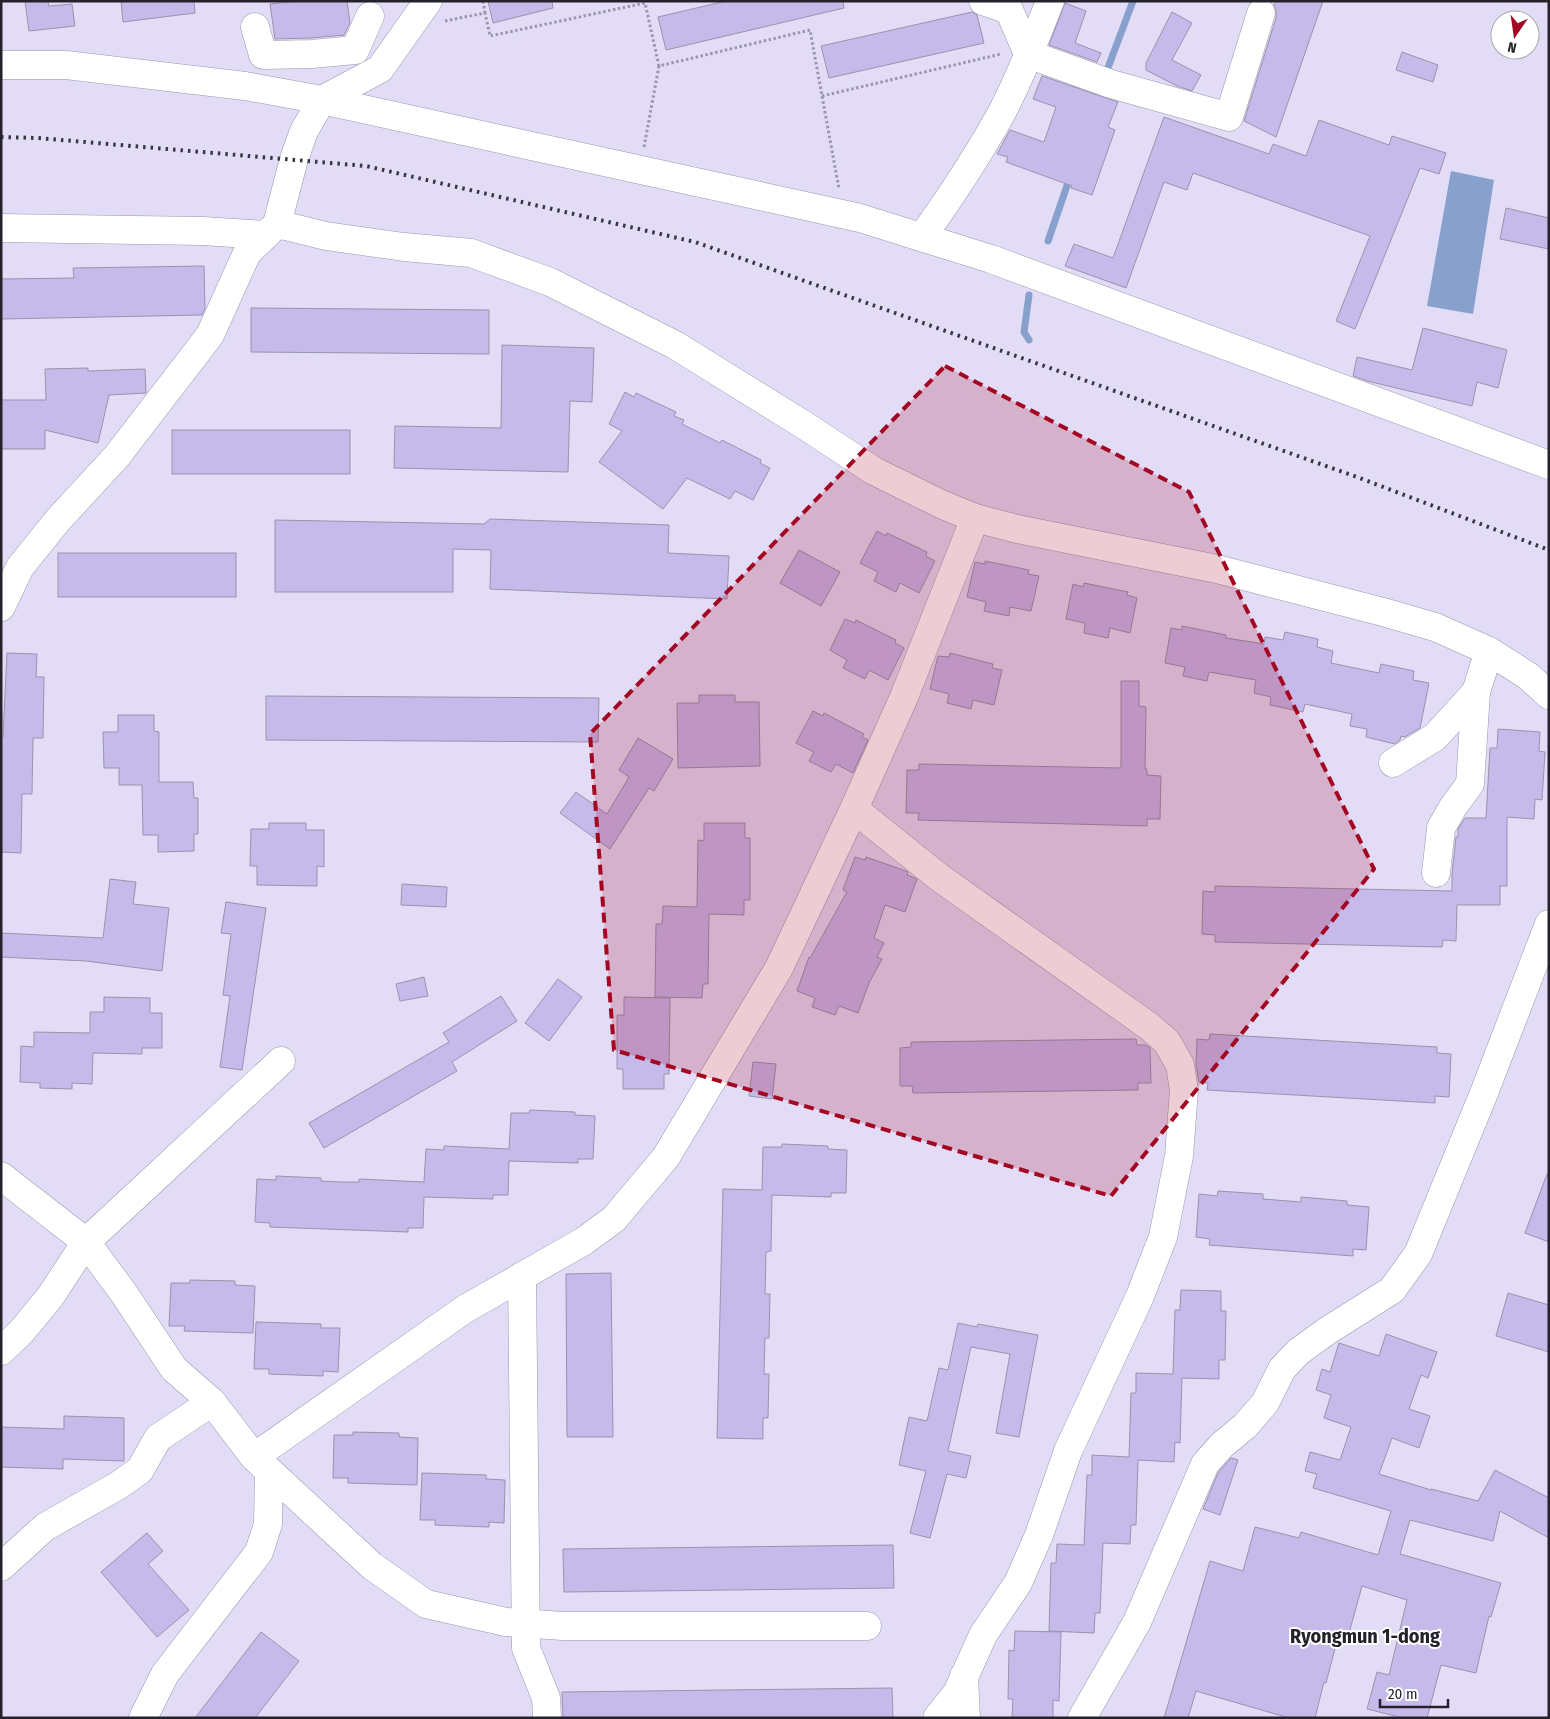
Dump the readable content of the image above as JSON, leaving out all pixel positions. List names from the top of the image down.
{
  "districts": ["Ryongmun 1-dong"],
  "scale_bar": "20 m",
  "north": "bottom"
}
